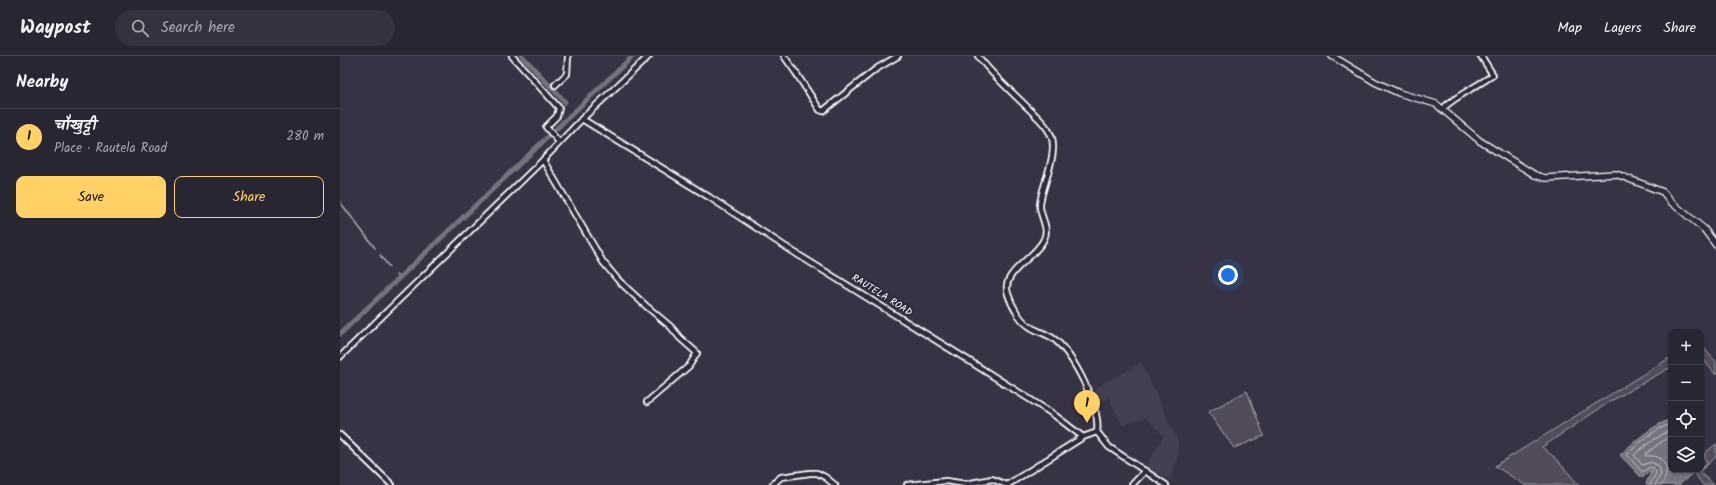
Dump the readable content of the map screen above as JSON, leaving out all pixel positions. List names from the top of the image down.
{
  "streets": {
    "street": ["RAUTELA ROAD"]
  },
  "page": {
    "header": "Waypost",
    "search": "Search here",
    "nav": ["Map", "Layers", "Share"],
    "heading": "Nearby",
    "list": [
      {
        "mark": "1",
        "name": "चौखुट्टी",
        "note": "Place · Rautela Road",
        "value": "280 m"
      }
    ],
    "buttons": ["Save", "Share"],
    "map_buttons": ["+", "−"],
    "pins": "1"
  }
}
